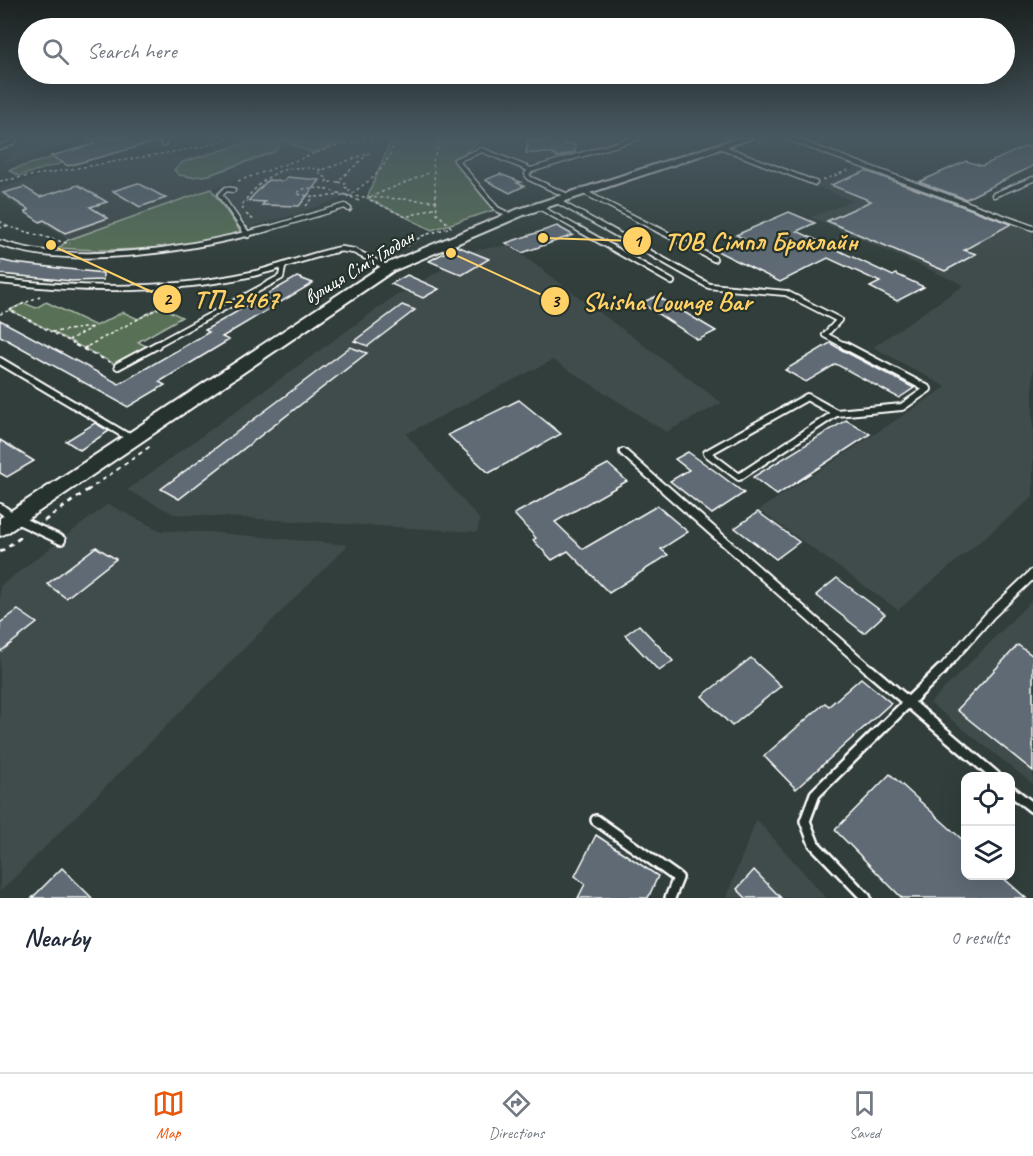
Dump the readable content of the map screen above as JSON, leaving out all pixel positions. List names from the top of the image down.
{
  "streets": {
    "street": ["вулиця Сім'ї Глодан"]
  },
  "places": ["ТОВ Сімпл Броклайн", "ТП-2467", "Shisha Lounge Bar"],
  "page": {
    "search": "Search here",
    "heading": ["Nearby", "0 results"],
    "nav": ["Map", "Directions", "Saved"]
  }
}
